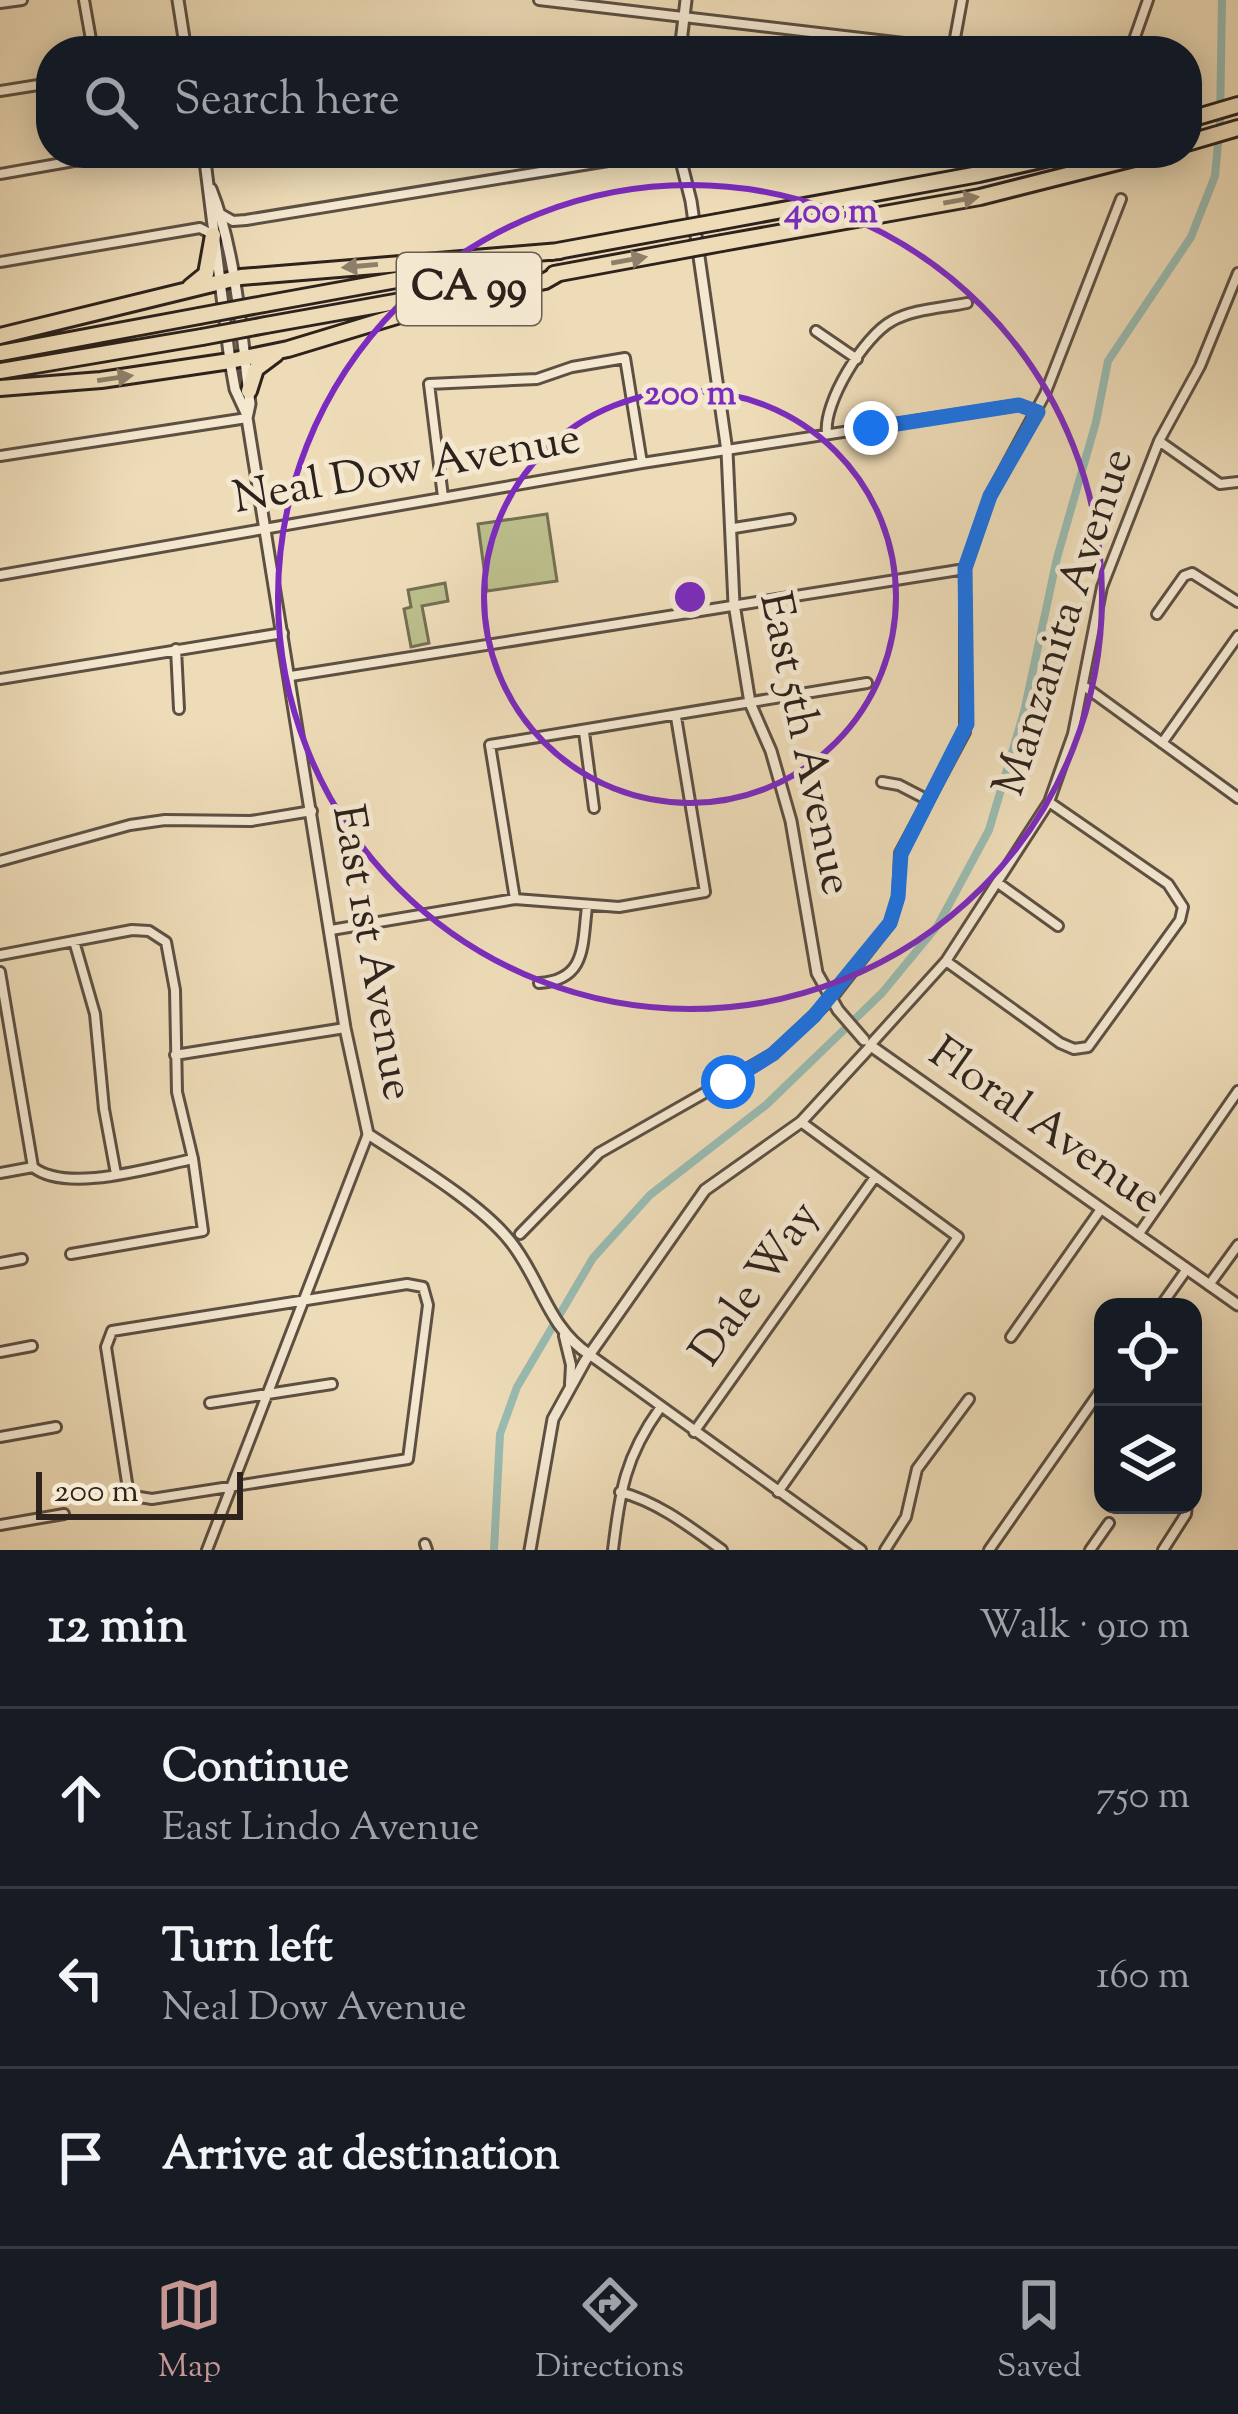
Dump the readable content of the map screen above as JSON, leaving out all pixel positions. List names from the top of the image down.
{
  "streets": {
    "highway": ["CA 99"],
    "street": [
      "Neal Dow Avenue",
      "Manzanita Avenue",
      "East 5th Avenue",
      "East 1st Avenue",
      "Floral Avenue",
      "Dale Way"
    ]
  },
  "crossings": [
    ["Neal Dow Avenue", "East 5th Avenue"],
    ["Neal Dow Avenue", "East 1st Avenue"],
    ["Manzanita Avenue", "East 5th Avenue"],
    ["Manzanita Avenue", "Floral Avenue"],
    ["East 5th Avenue", "Floral Avenue"]
  ],
  "scale_bar": "200 m",
  "page": {
    "search": "Search here",
    "scale": "200 m",
    "heading": ["12 min", "Walk · 910 m"],
    "list": [
      ["Continue", "East Lindo Avenue", "750 m"],
      ["Turn left", "Neal Dow Avenue", "160 m"],
      "Arrive at destination"
    ],
    "nav": ["Map", "Directions", "Saved"]
  },
  "rings": ["400 m", "200 m"]
}
